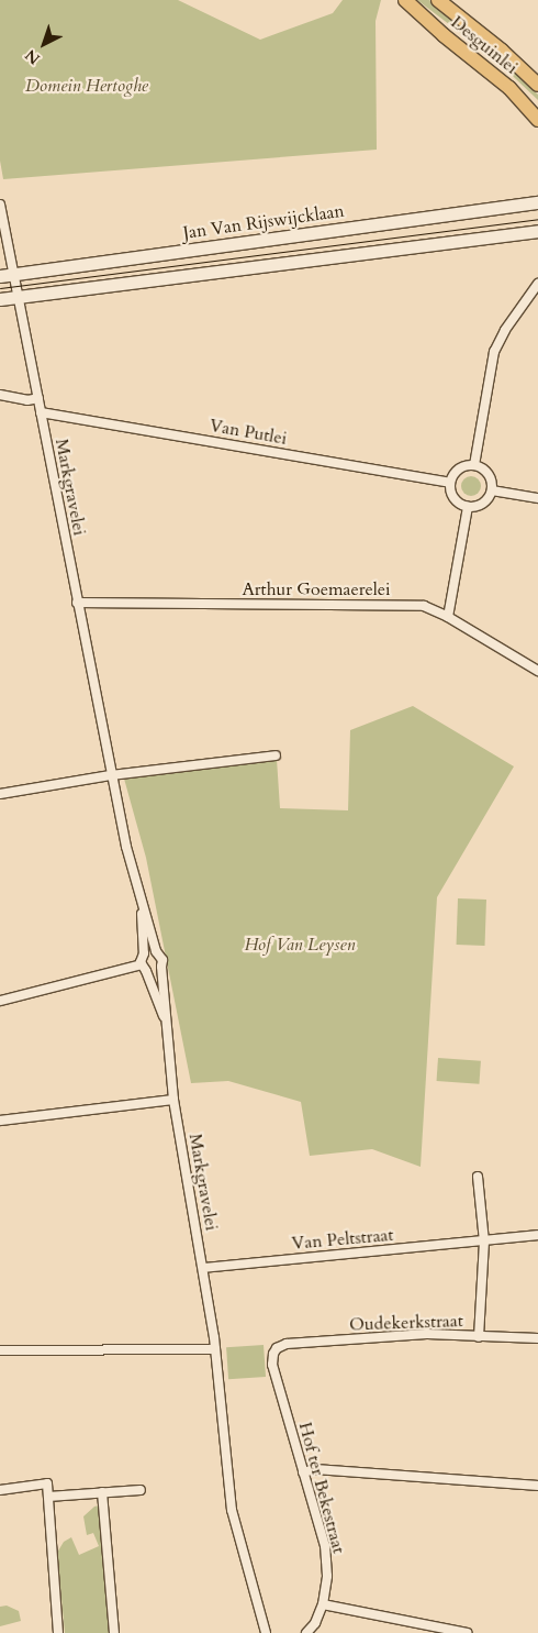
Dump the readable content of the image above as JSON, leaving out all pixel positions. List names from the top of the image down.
{
  "streets": {
    "main road": ["Desguinlei", "Jan Van Rijswijcklaan"],
    "street": [
      "Van Putlei",
      "Markgravelei",
      "Arthur Goemaerelei",
      "Van Peltstraat",
      "Oudekerkstraat",
      "Hof ter Bekestraat"
    ]
  },
  "crossings": [
    ["Jan Van Rijswijcklaan", "Markgravelei"],
    ["Van Putlei", "Markgravelei"],
    ["Markgravelei", "Arthur Goemaerelei"],
    ["Markgravelei", "Van Peltstraat"],
    ["Oudekerkstraat", "Hof ter Bekestraat"]
  ],
  "parks": ["Domein Hertoghe", "Hof Van Leysen"],
  "north": "bottom left"
}
